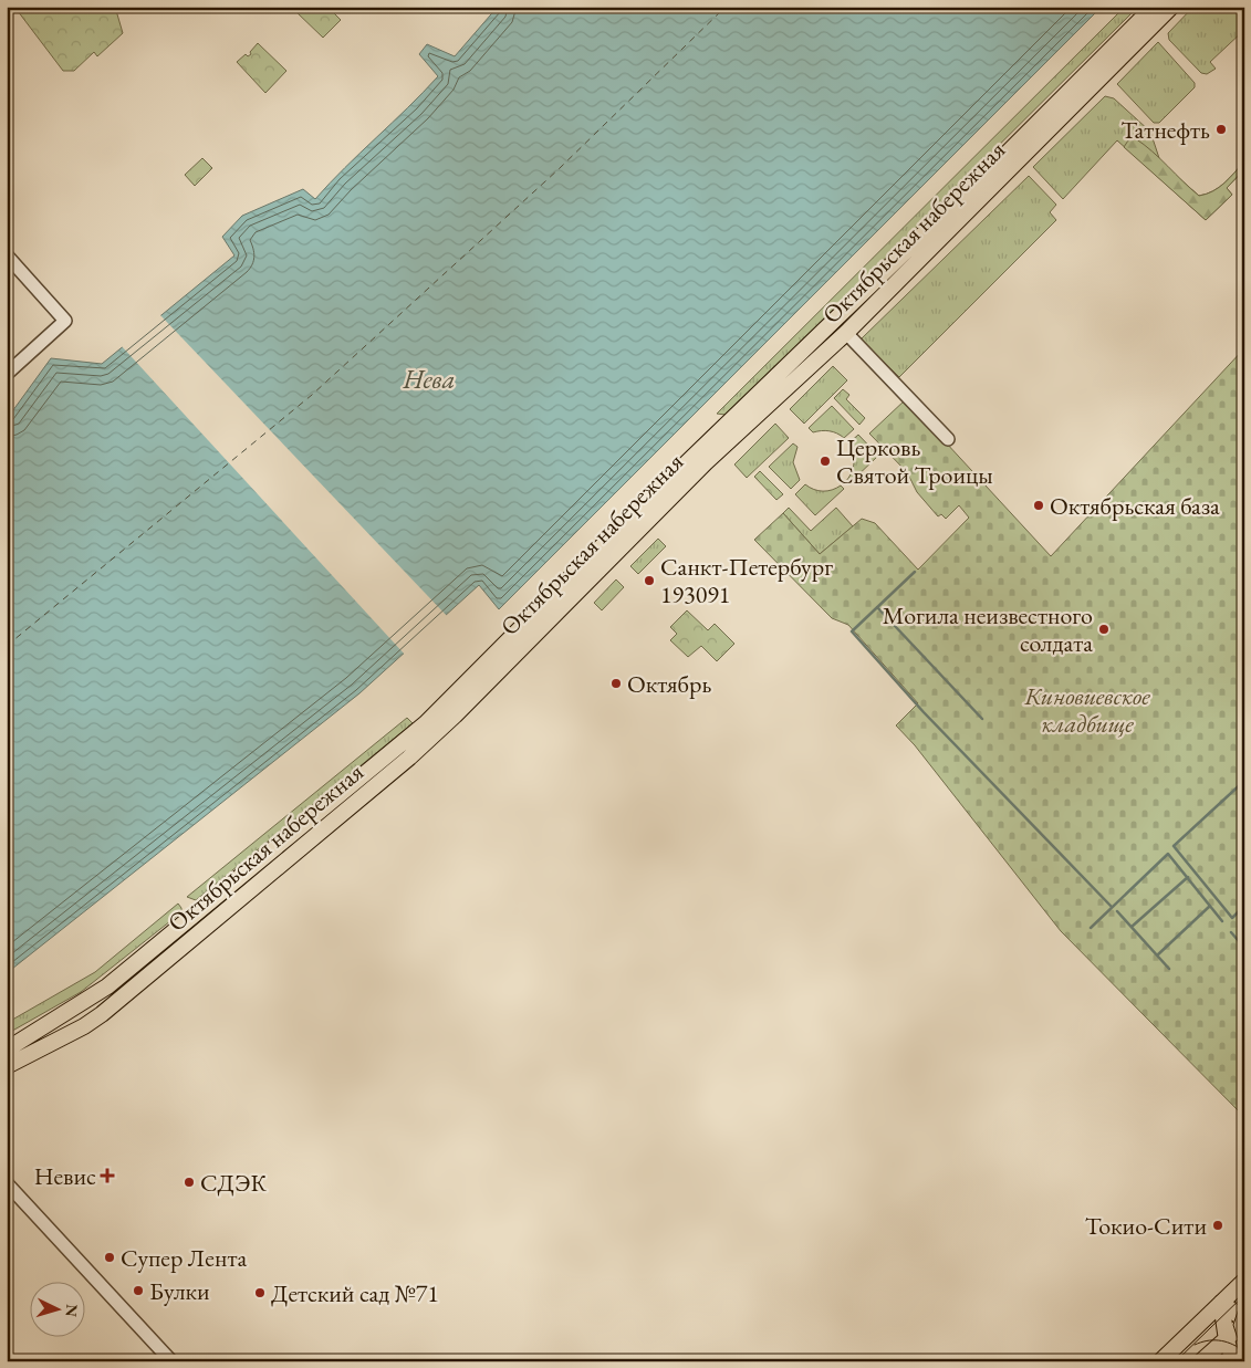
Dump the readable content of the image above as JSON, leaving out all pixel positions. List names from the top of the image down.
{
  "streets": {
    "main road": ["Октябрьская набережная"]
  },
  "water": ["Нева"],
  "parks": ["Киновиевское кладбище"],
  "places": {
    "other": [
      "Татнефть",
      "Церковь Святой Троицы",
      "Октябрьская база",
      "Санкт-Петербург 193091",
      "Могила неизвестного солдата",
      "Октябрь",
      "СДЭК",
      "Токио-Сити",
      "Супер Лента",
      "Булки",
      "Детский сад №71"
    ],
    "health": ["Невис"]
  },
  "north": "right"
}
